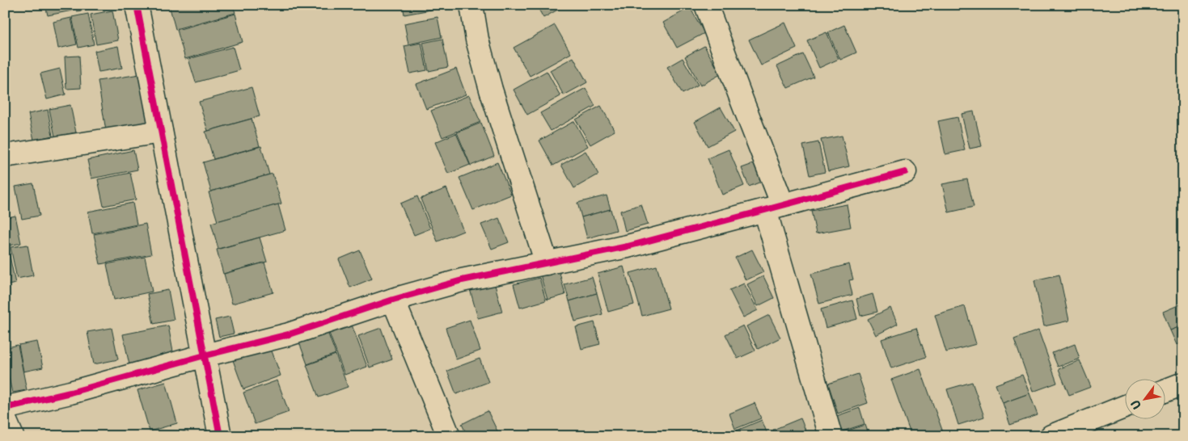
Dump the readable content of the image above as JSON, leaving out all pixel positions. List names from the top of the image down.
{
  "north": "bottom left"
}
